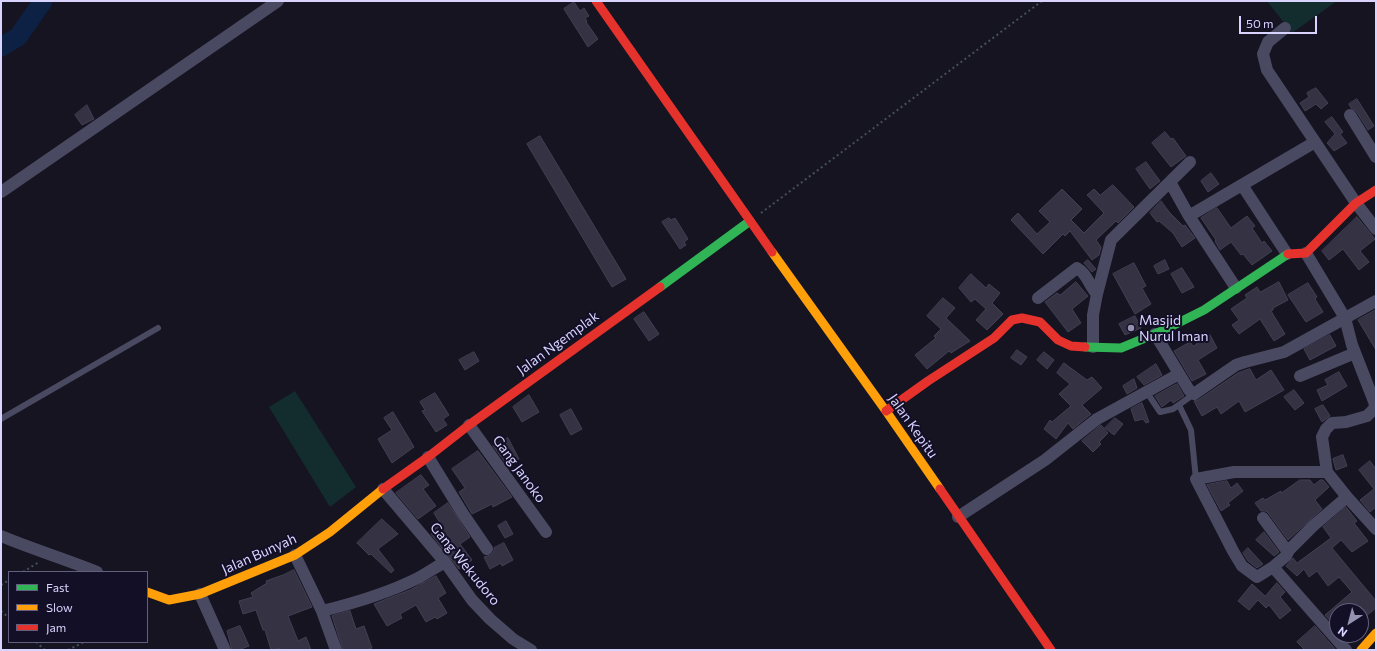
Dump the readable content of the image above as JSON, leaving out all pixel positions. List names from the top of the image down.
{
  "streets": {
    "street": [
      "Jalan Ngemplak",
      "Jalan Kepitu",
      "Gang Janoko",
      "Jalan Bunyah",
      "Gang Wekudoro"
    ]
  },
  "crossings": [
    ["Jalan Ngemplak", "Jalan Kepitu"],
    ["Jalan Ngemplak", "Gang Janoko"],
    ["Jalan Ngemplak", "Jalan Bunyah"],
    ["Jalan Ngemplak", "Gang Wekudoro"],
    ["Jalan Bunyah", "Gang Wekudoro"]
  ],
  "places": ["Masjid Nurul Iman"],
  "legend": ["Fast", "Slow", "Jam"],
  "scale_bar": "50 m",
  "north": "bottom left"
}
